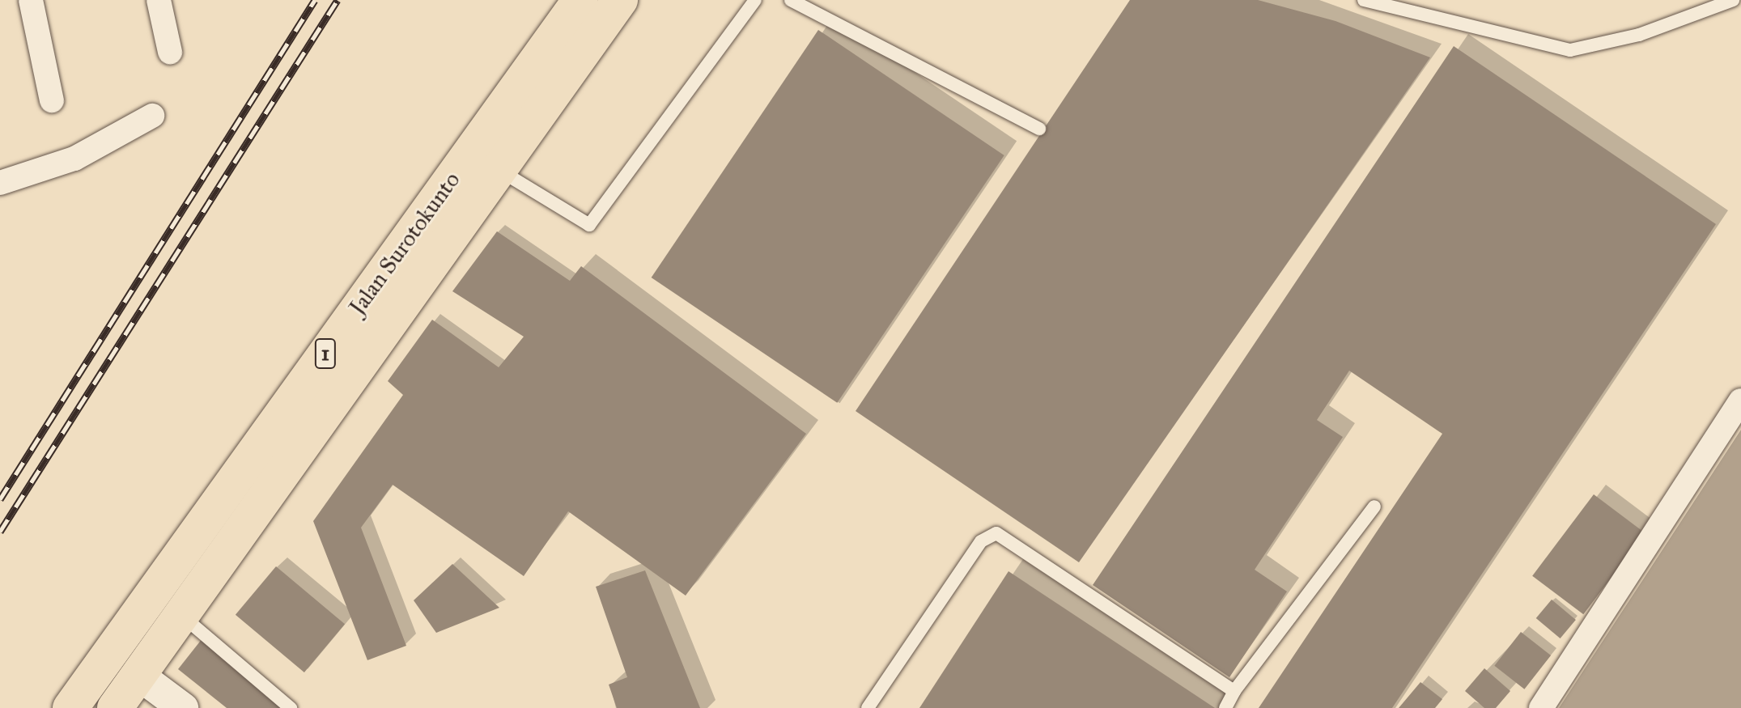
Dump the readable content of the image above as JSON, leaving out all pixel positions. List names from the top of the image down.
{
  "streets": {
    "main road": ["Jalan Surotokunto", "1"]
  }
}
